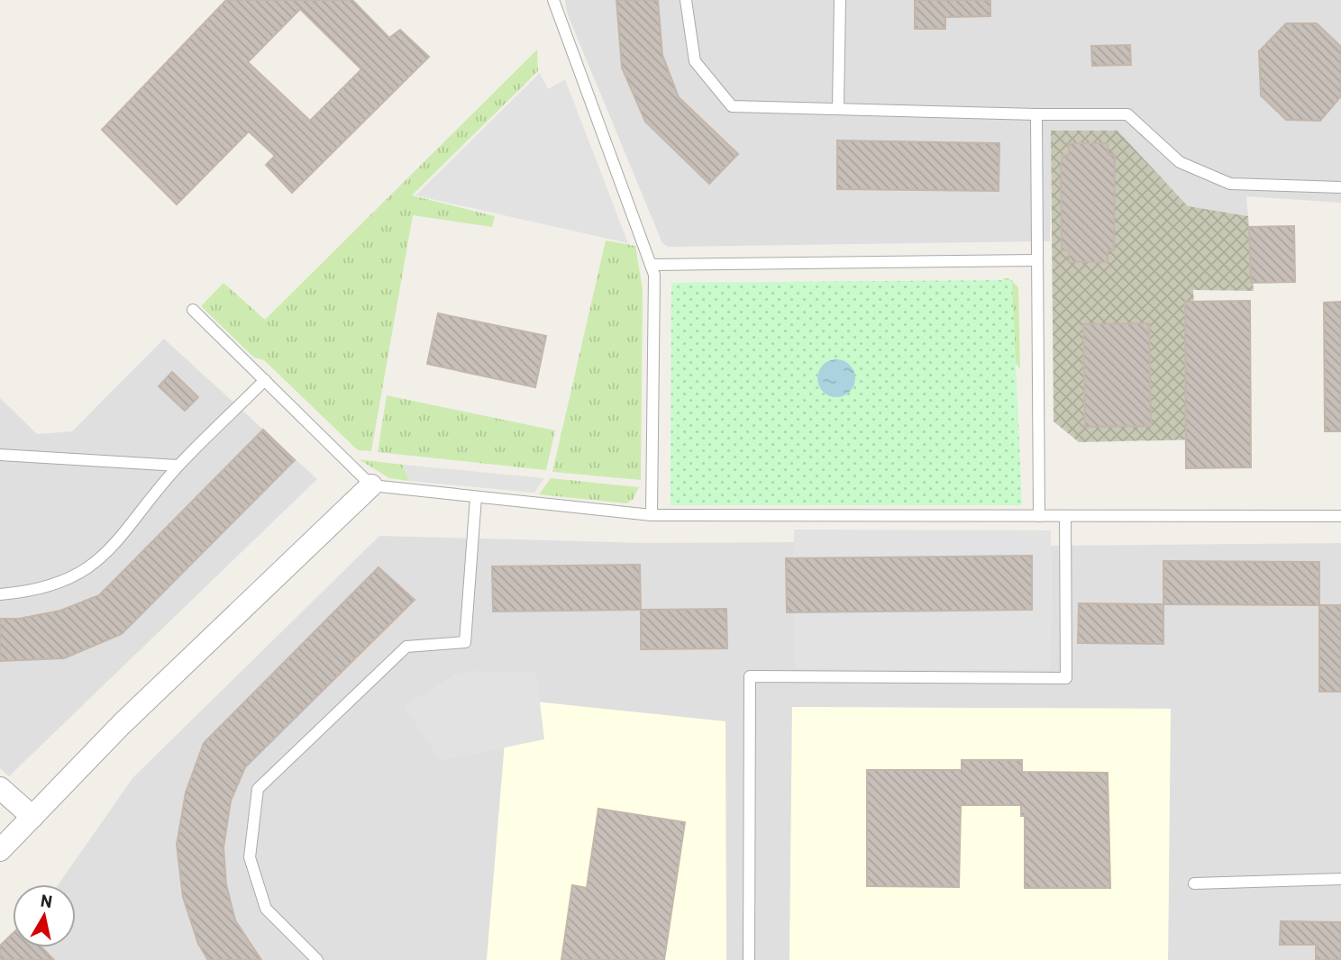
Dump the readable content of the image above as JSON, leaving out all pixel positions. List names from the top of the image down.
{
  "north": "top"
}
